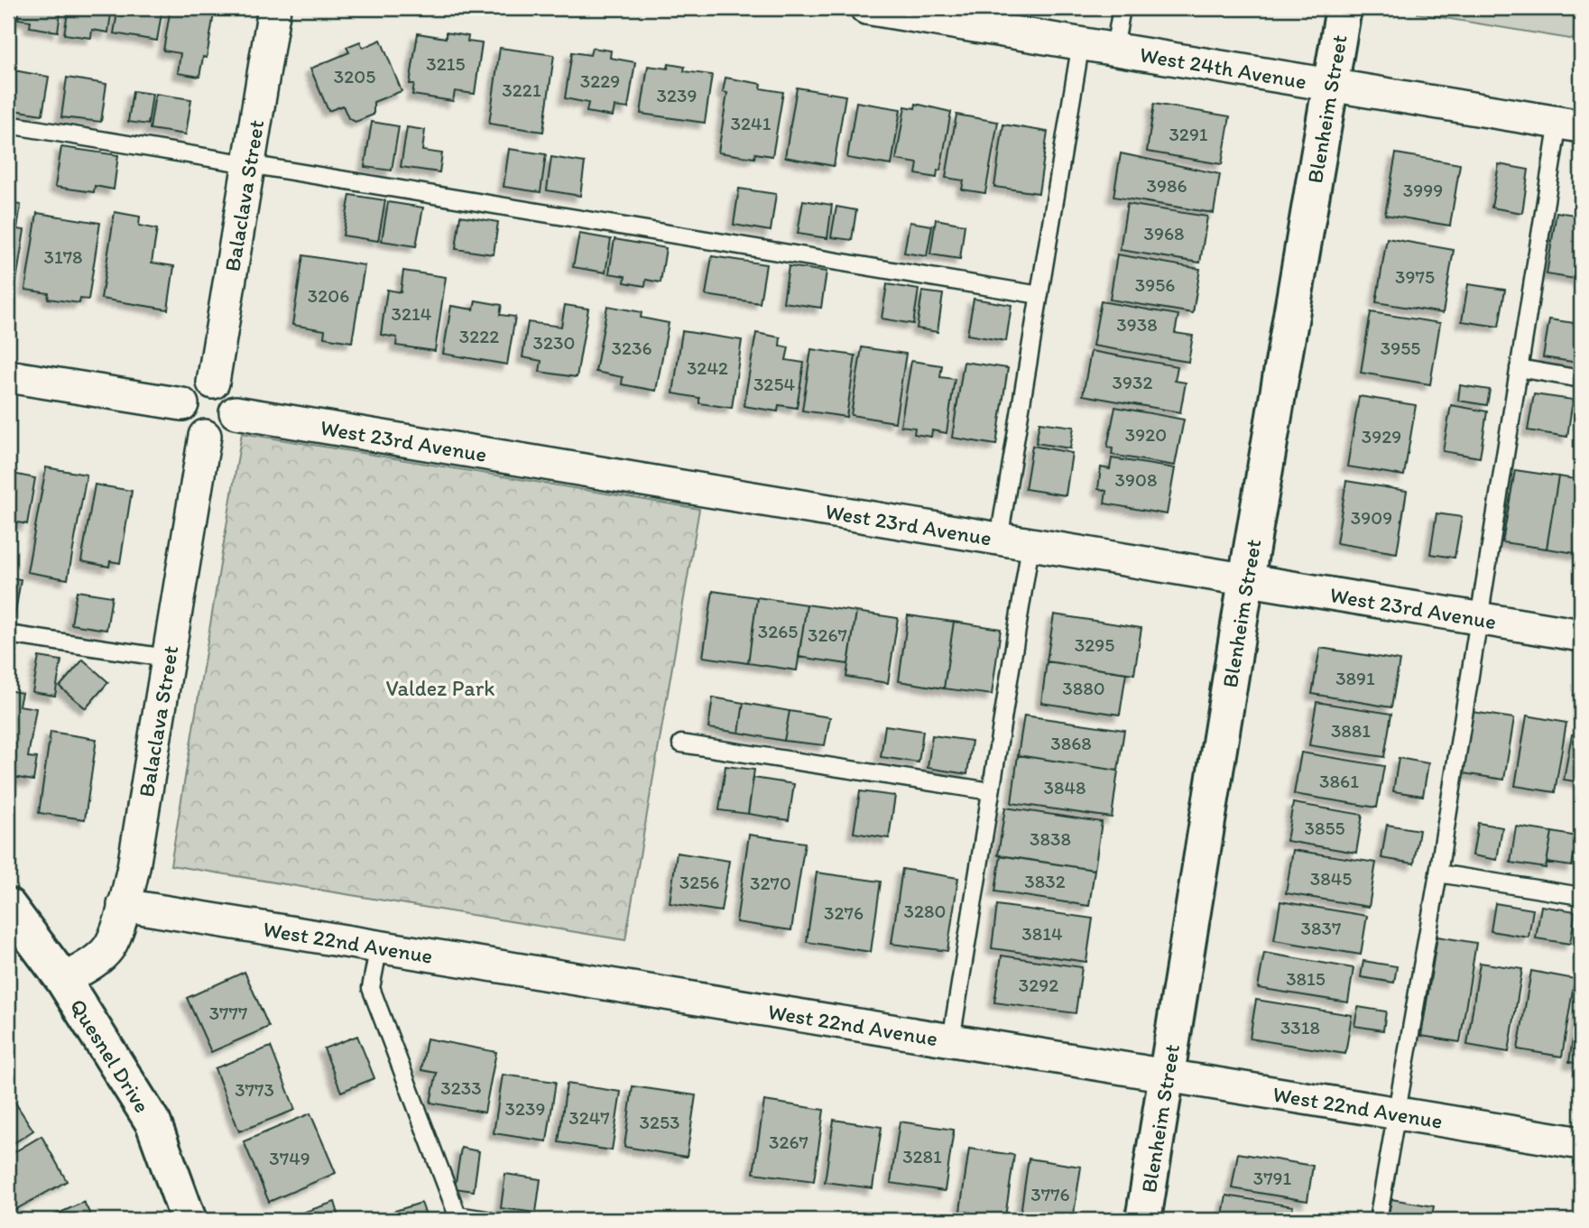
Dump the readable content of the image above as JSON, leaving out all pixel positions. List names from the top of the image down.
{
  "streets": {
    "street": [
      "West 24th Avenue",
      "Blenheim Street",
      "Balaclava Street",
      "West 23rd Avenue",
      "West 22nd Avenue",
      "Quesnel Drive"
    ]
  },
  "crossings": [
    ["West 24th Avenue", "Blenheim Street"],
    ["Blenheim Street", "West 23rd Avenue"],
    ["Blenheim Street", "West 22nd Avenue"],
    ["Balaclava Street", "West 23rd Avenue"],
    ["Balaclava Street", "West 22nd Avenue"],
    ["Balaclava Street", "Quesnel Drive"]
  ],
  "parks": ["Valdez Park"],
  "house_numbers": [
    "3215",
    "3205",
    "3229",
    "3221",
    "3239",
    "3241",
    "3291",
    "3986",
    "3999",
    "3968",
    "3178",
    "3975",
    "3956",
    "3206",
    "3214",
    "3938",
    "3222",
    "3230",
    "3236",
    "3955",
    "3242",
    "3932",
    "3254",
    "3920",
    "3929",
    "3908",
    "3909",
    "3265",
    "3267",
    "3295",
    "3891",
    "3880",
    "3881",
    "3868",
    "3861",
    "3848",
    "3855",
    "3838",
    "3845",
    "3832",
    "3256",
    "3270",
    "3280",
    "3276",
    "3837",
    "3814",
    "3815",
    "3292",
    "3777",
    "3318",
    "3233",
    "3773",
    "3239",
    "3247",
    "3253",
    "3267",
    "3281",
    "3749",
    "3791",
    "3776"
  ]
}
